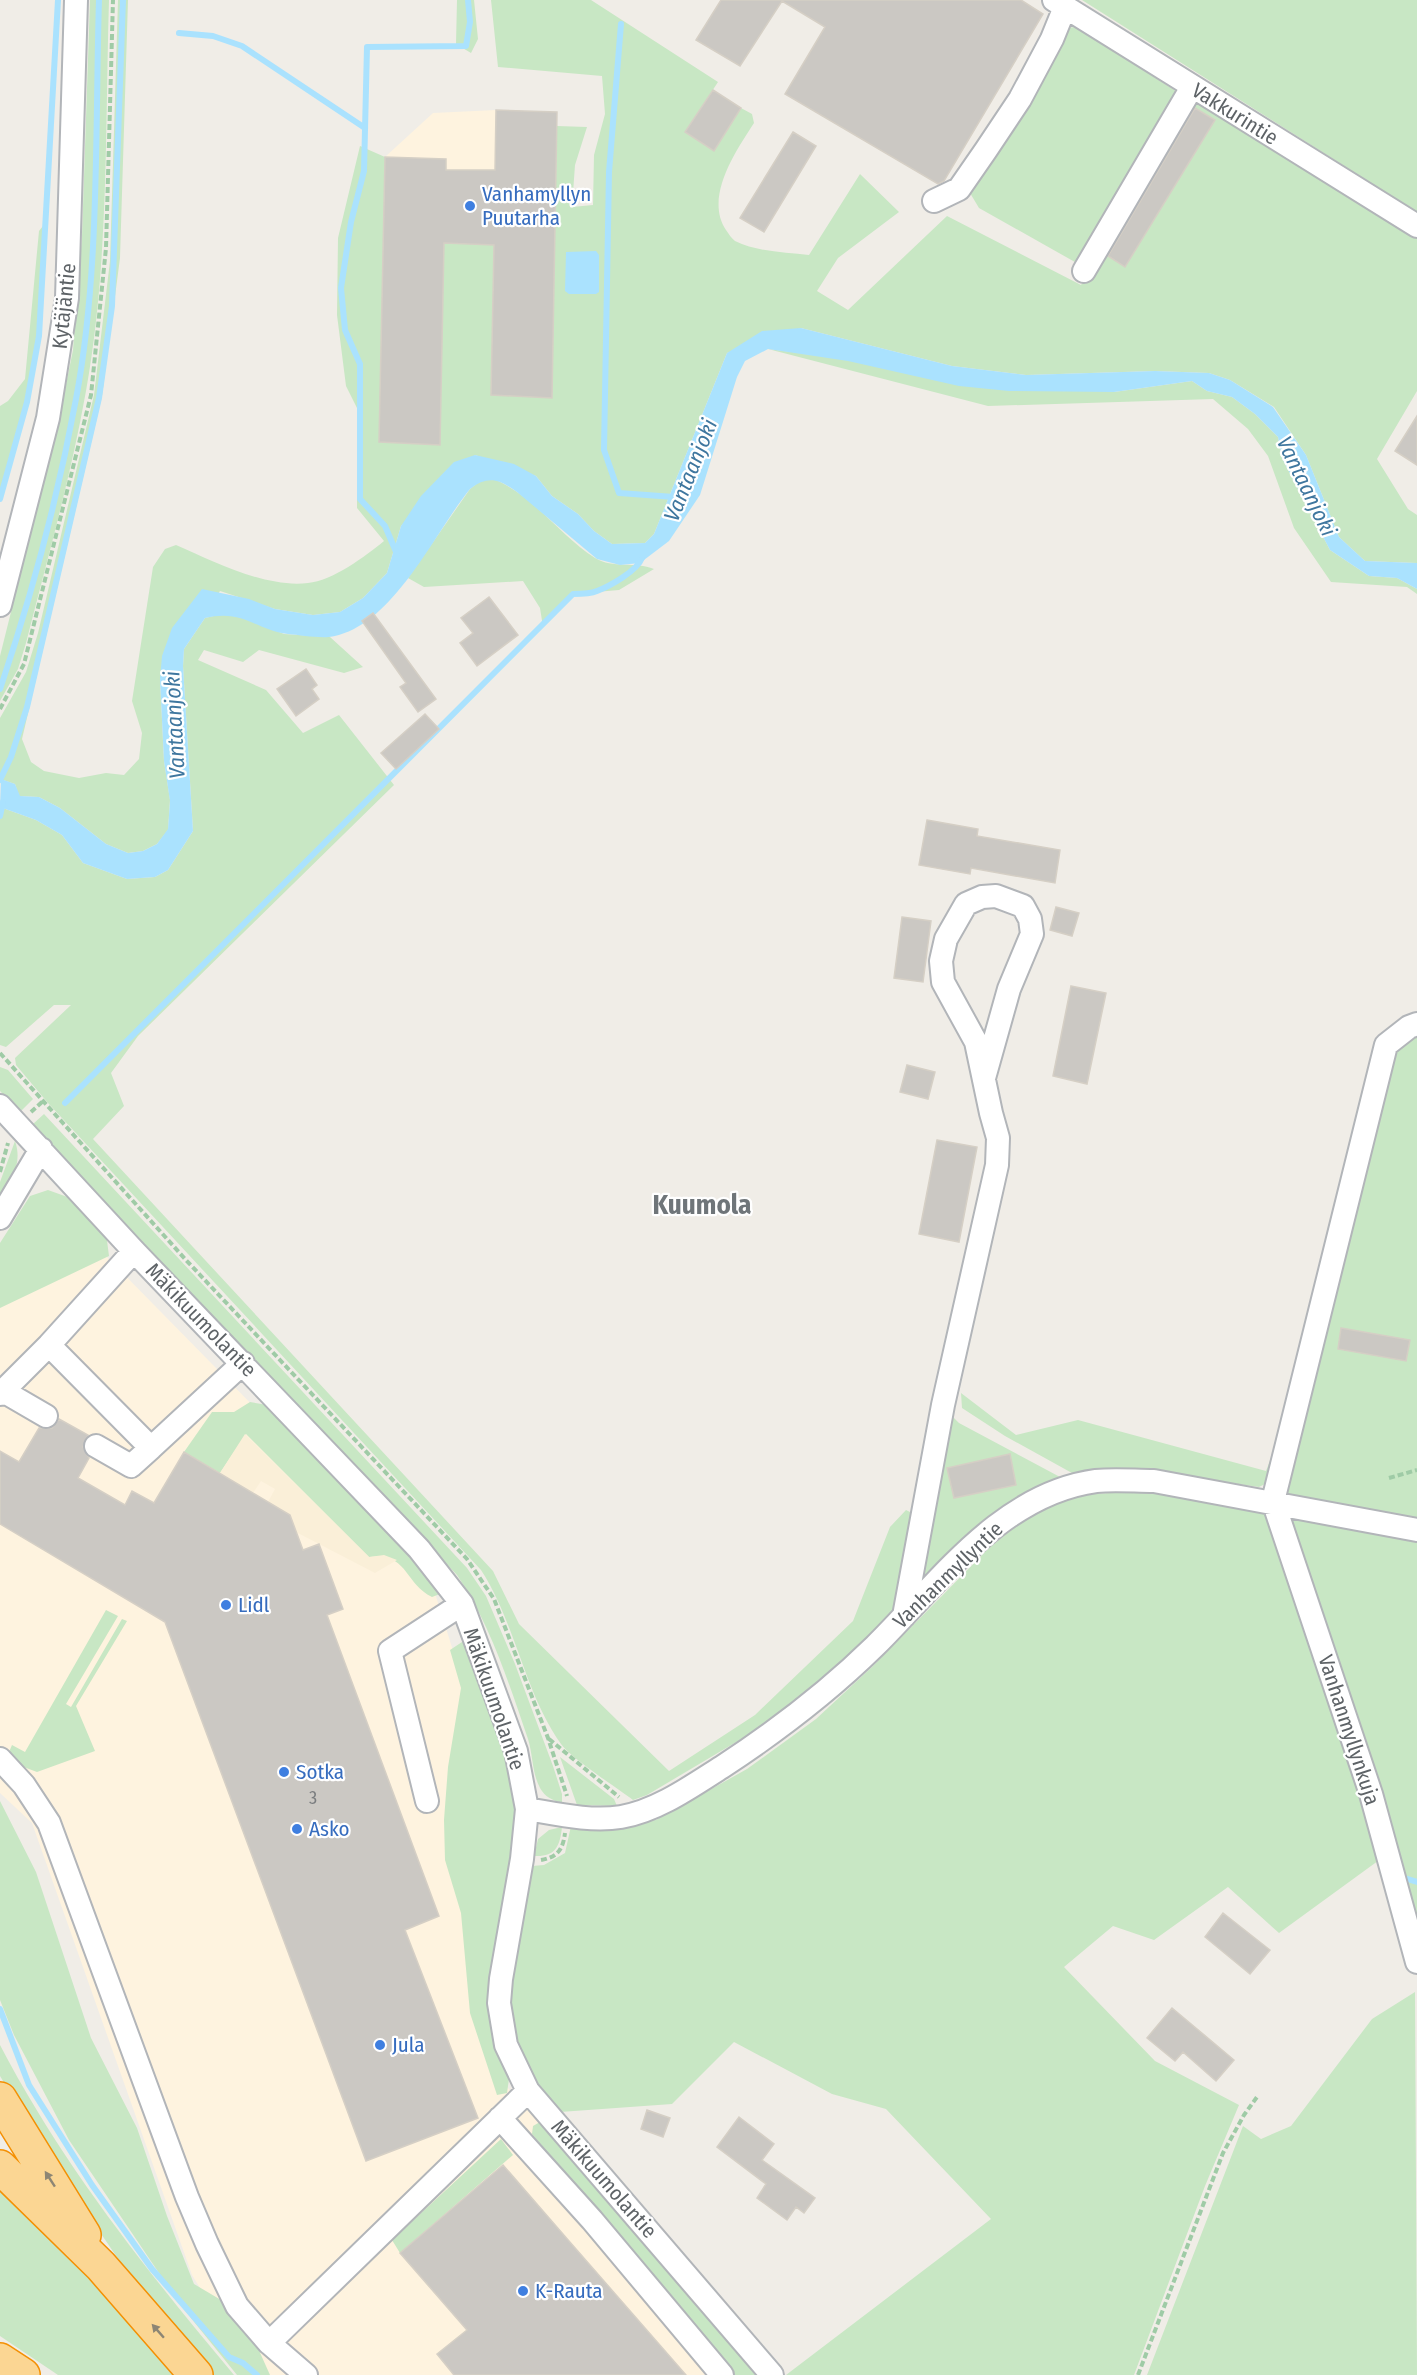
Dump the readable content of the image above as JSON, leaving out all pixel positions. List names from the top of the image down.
{
  "streets": {
    "street": [
      "Vakkurintie",
      "Kytäjäntie",
      "Mäkikuumolantie",
      "Vanhanmyllyntie",
      "Vanhanmyllynkuja"
    ]
  },
  "crossings": [
    ["Mäkikuumolantie", "Vanhanmyllyntie"],
    ["Vanhanmyllyntie", "Vanhanmyllynkuja"]
  ],
  "districts": ["Kuumola"],
  "water": ["Vantaanjoki"],
  "places": [
    "Vanhamyllyn Puutarha",
    "Lidl",
    "Sotka",
    "Asko",
    "Jula",
    "K-Rauta"
  ],
  "house_numbers": ["3"]
}
